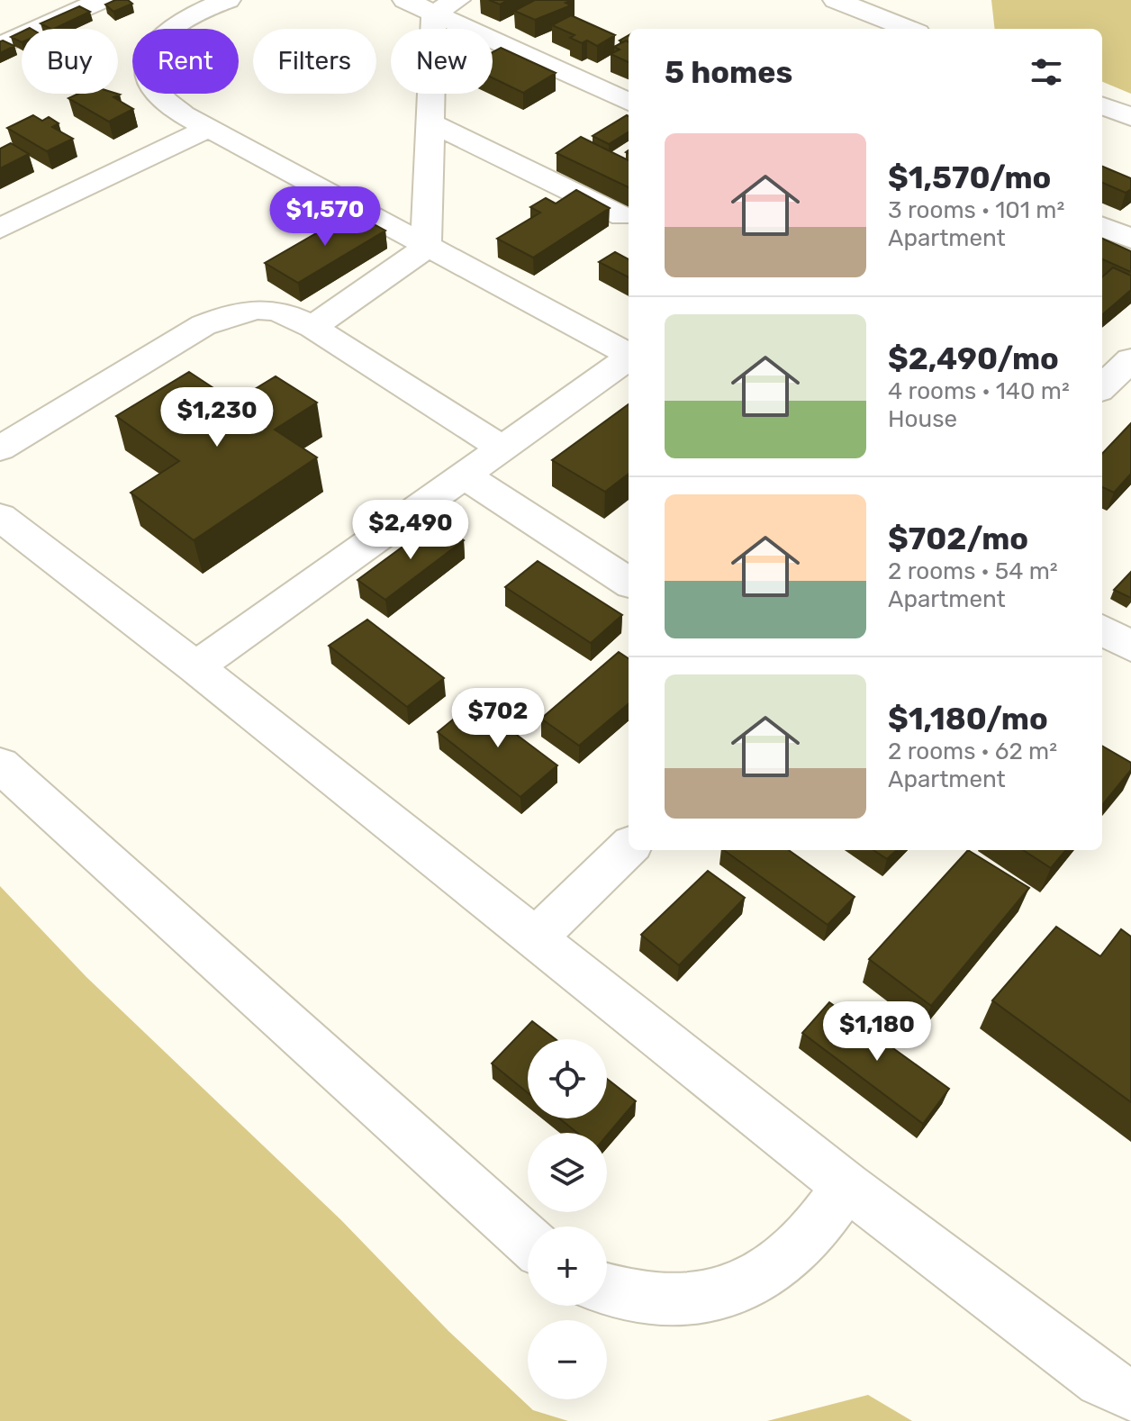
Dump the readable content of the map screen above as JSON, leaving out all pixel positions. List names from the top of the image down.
{
  "page": {
    "chip": [
      "Buy",
      "Rent",
      "Filters",
      "New"
    ],
    "heading": "5 homes",
    "list": [
      {
        "name": "$1,570/mo",
        "note": "3 rooms · 101 m² · Apartment"
      },
      {
        "name": "$2,490/mo",
        "note": "4 rooms · 140 m² · House"
      },
      {
        "name": "$702/mo",
        "note": "2 rooms · 54 m² · Apartment"
      },
      {
        "name": "$1,180/mo",
        "note": "2 rooms · 62 m² · Apartment"
      }
    ],
    "price": [
      "$1,570",
      "$1,230",
      "$2,490",
      "$702",
      "$1,180"
    ],
    "map_buttons": ["+", "−"]
  }
}
